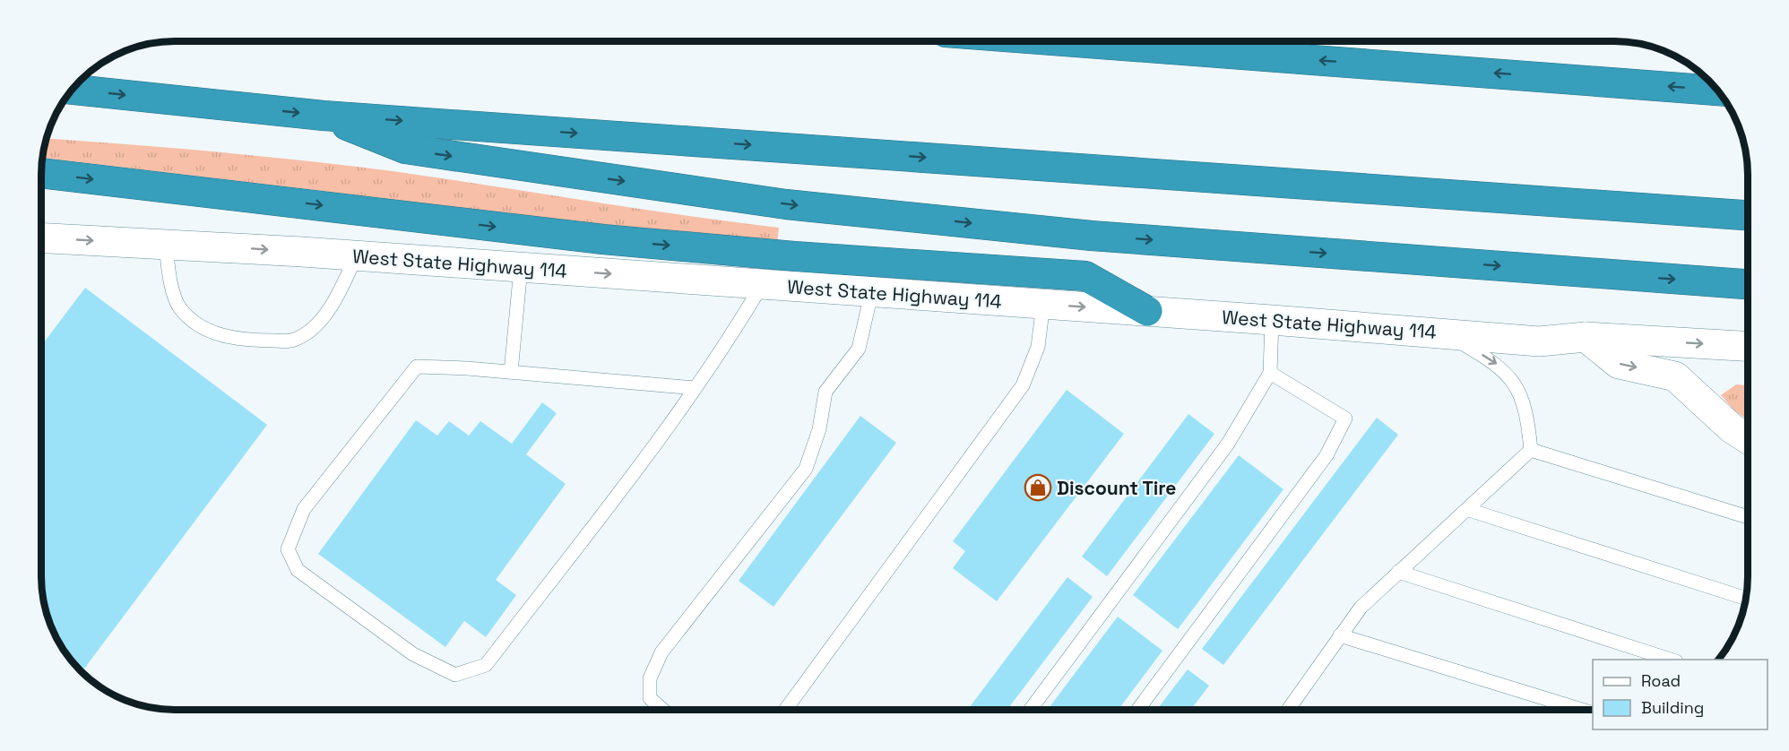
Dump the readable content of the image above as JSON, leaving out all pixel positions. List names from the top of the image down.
{
  "streets": {
    "main road": ["West State Highway 114"]
  },
  "one_way": ["West State Highway 114"],
  "places": {
    "shop": ["Discount Tire"]
  },
  "legend": ["Road", "Building"]
}
